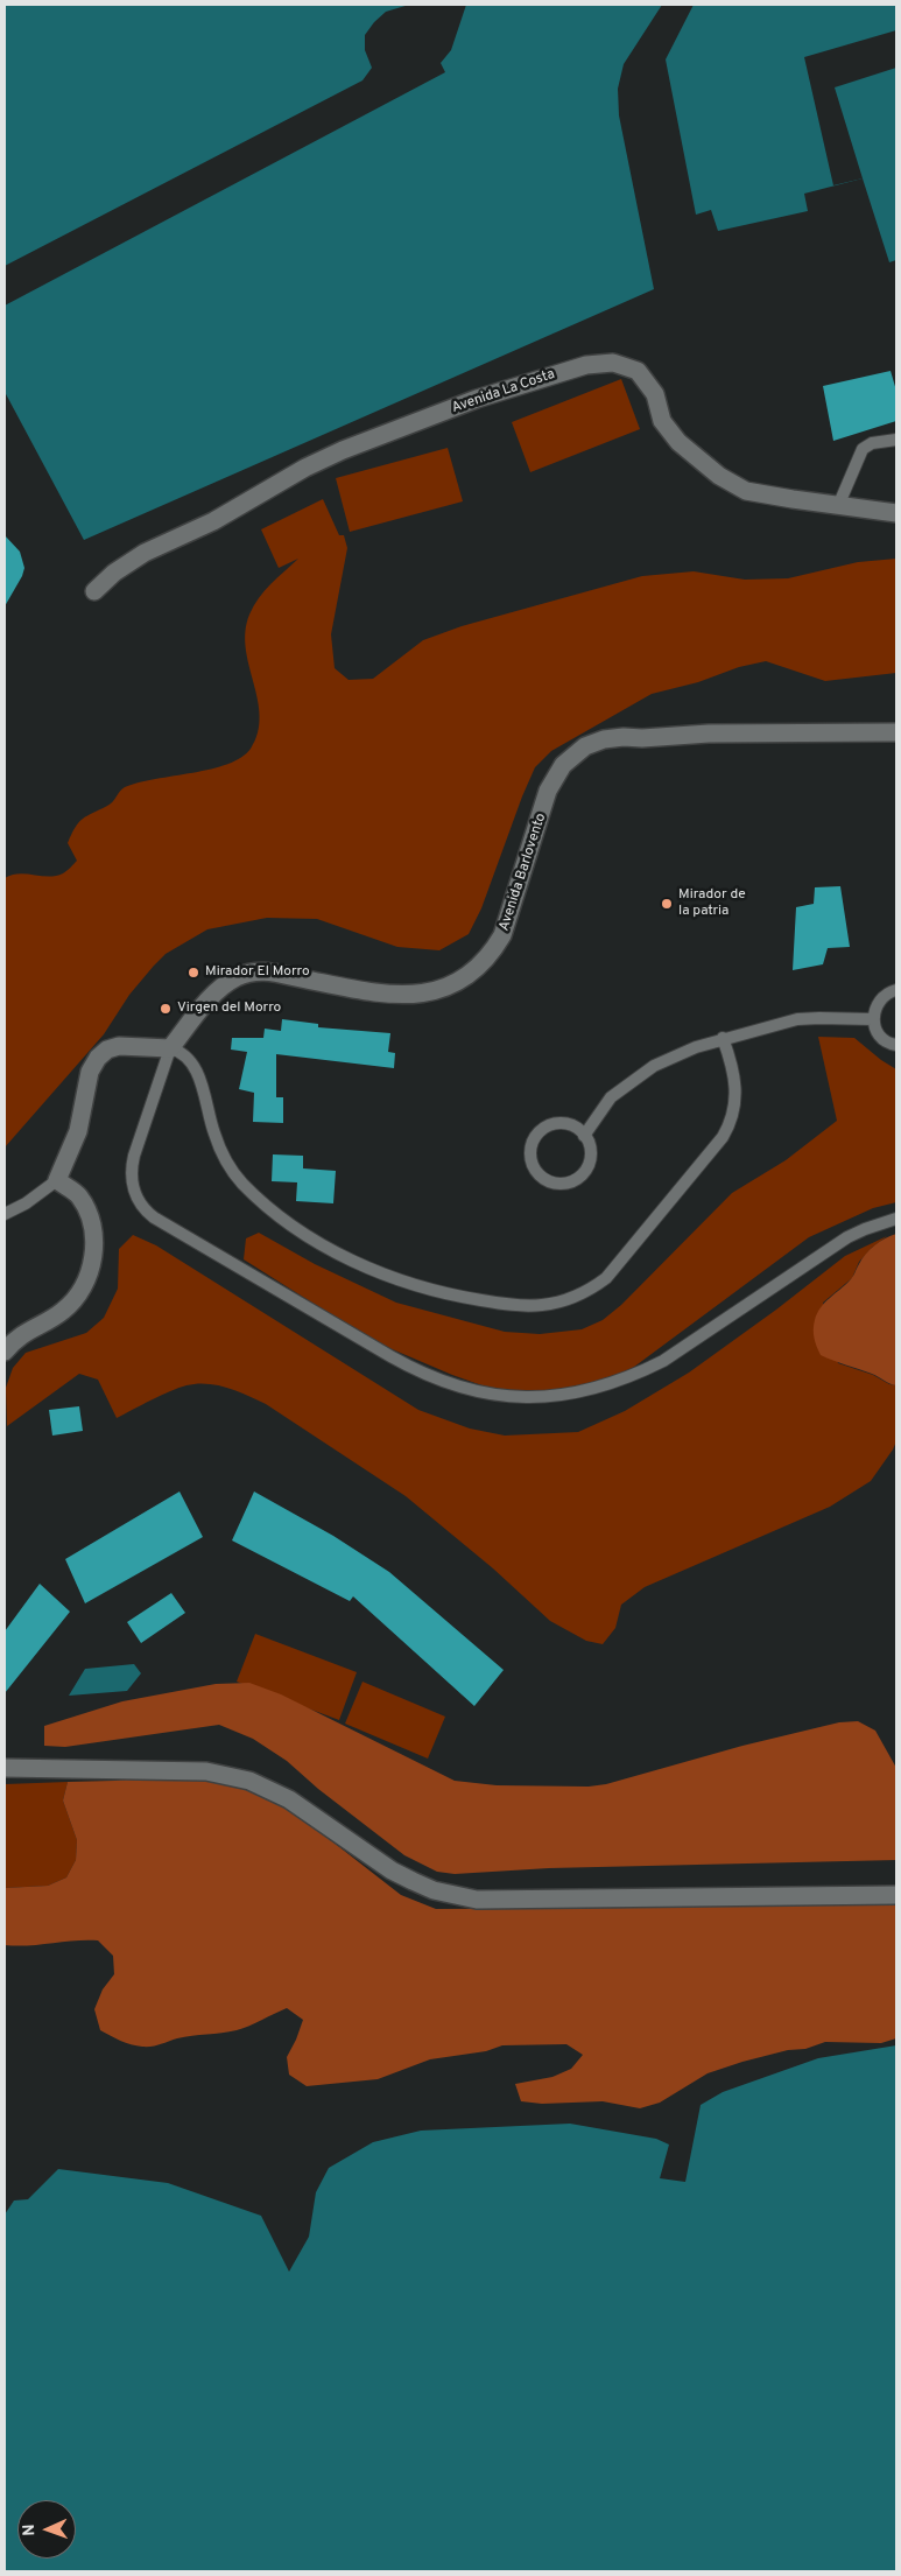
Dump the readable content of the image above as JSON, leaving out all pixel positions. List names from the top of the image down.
{
  "streets": {
    "street": ["Avenida La Costa", "Avenida Barlovento"]
  },
  "places": ["Mirador de la patria", "Mirador El Morro", "Virgen del Morro"],
  "north": "left"
}
